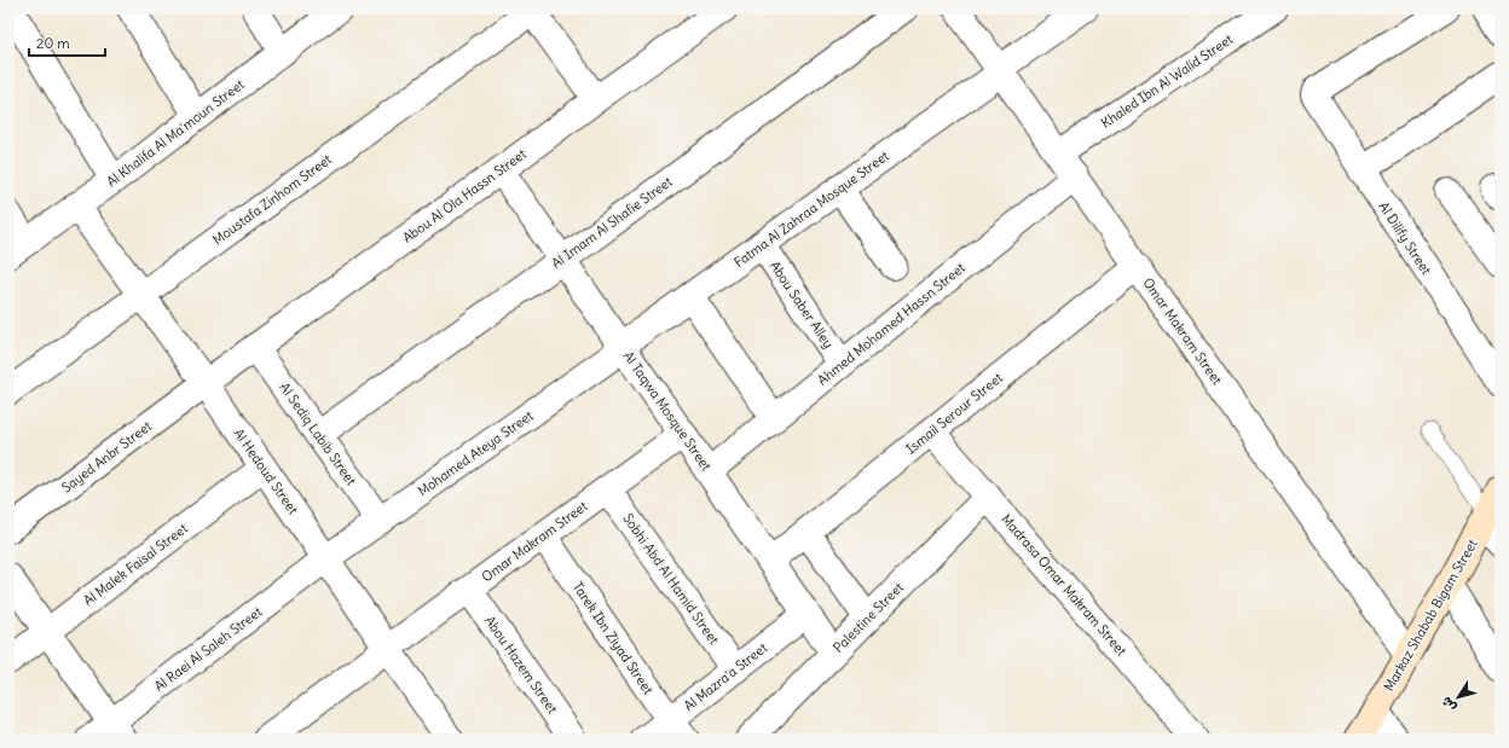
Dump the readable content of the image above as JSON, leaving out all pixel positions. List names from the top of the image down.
{
  "streets": {
    "main road": ["Markaz Shabab Bigam Street"],
    "street": [
      "Khaled Ibn Al Walid Street",
      "Al Khalifa Al Ma'moun Street",
      "Abou Al Ola Hassn Street",
      "Moustafa Zinhom Street",
      "Fatma Al Zahraa Mosque Street",
      "Al Imam Al Shafie Street",
      "Al Dilify Street",
      "Abou Saber Alley",
      "Ahmed Mohamed Hassn Street",
      "Omar Makram Street",
      "Al Taqwa Mosque Street",
      "Ismail Serour Street",
      "Al Sediq Labib Street",
      "Mohamed Ateya Street",
      "Sayed Anbr Street",
      "Al Hedoud Street",
      "Al Malek Faisal Street",
      "Sobhi Abd Al Hamid Street",
      "Madrasa Omar Makram Street",
      "Palestine Street",
      "Tarek Ibn Ziyad Street",
      "Al Raei Al Saleh Street",
      "Abou Hazem Street",
      "Al Mazra'a Street"
    ]
  },
  "crossings": [
    ["Khaled Ibn Al Walid Street", "Omar Makram Street"],
    ["Al Khalifa Al Ma'moun Street", "Al Hedoud Street"],
    ["Abou Al Ola Hassn Street", "Al Taqwa Mosque Street"],
    ["Abou Al Ola Hassn Street", "Al Sediq Labib Street"],
    ["Abou Al Ola Hassn Street", "Sayed Anbr Street"],
    ["Abou Al Ola Hassn Street", "Al Hedoud Street"],
    ["Moustafa Zinhom Street", "Al Hedoud Street"],
    ["Fatma Al Zahraa Mosque Street", "Abou Saber Alley"],
    ["Fatma Al Zahraa Mosque Street", "Omar Makram Street"],
    ["Fatma Al Zahraa Mosque Street", "Al Taqwa Mosque Street"],
    ["Fatma Al Zahraa Mosque Street", "Mohamed Ateya Street"],
    ["Al Imam Al Shafie Street", "Al Taqwa Mosque Street"],
    ["Al Imam Al Shafie Street", "Al Sediq Labib Street"],
    ["Abou Saber Alley", "Ahmed Mohamed Hassn Street"],
    ["Ahmed Mohamed Hassn Street", "Omar Makram Street"],
    ["Ahmed Mohamed Hassn Street", "Al Taqwa Mosque Street"],
    ["Omar Makram Street", "Al Taqwa Mosque Street"],
    ["Omar Makram Street", "Ismail Serour Street"],
    ["Omar Makram Street", "Al Hedoud Street"],
    ["Omar Makram Street", "Sobhi Abd Al Hamid Street"],
    ["Omar Makram Street", "Markaz Shabab Bigam Street"],
    ["Omar Makram Street", "Tarek Ibn Ziyad Street"],
    ["Omar Makram Street", "Abou Hazem Street"],
    ["Al Taqwa Mosque Street", "Ismail Serour Street"],
    ["Al Taqwa Mosque Street", "Mohamed Ateya Street"],
    ["Al Taqwa Mosque Street", "Palestine Street"],
    ["Al Taqwa Mosque Street", "Al Mazra'a Street"],
    ["Ismail Serour Street", "Madrasa Omar Makram Street"],
    ["Al Sediq Labib Street", "Mohamed Ateya Street"],
    ["Mohamed Ateya Street", "Al Hedoud Street"],
    ["Mohamed Ateya Street", "Al Raei Al Saleh Street"],
    ["Sayed Anbr Street", "Al Hedoud Street"],
    ["Al Hedoud Street", "Al Malek Faisal Street"],
    ["Al Hedoud Street", "Al Raei Al Saleh Street"],
    ["Sobhi Abd Al Hamid Street", "Al Mazra'a Street"],
    ["Madrasa Omar Makram Street", "Palestine Street"],
    ["Tarek Ibn Ziyad Street", "Al Mazra'a Street"]
  ],
  "scale_bar": "20 m",
  "north": "bottom left"
}
